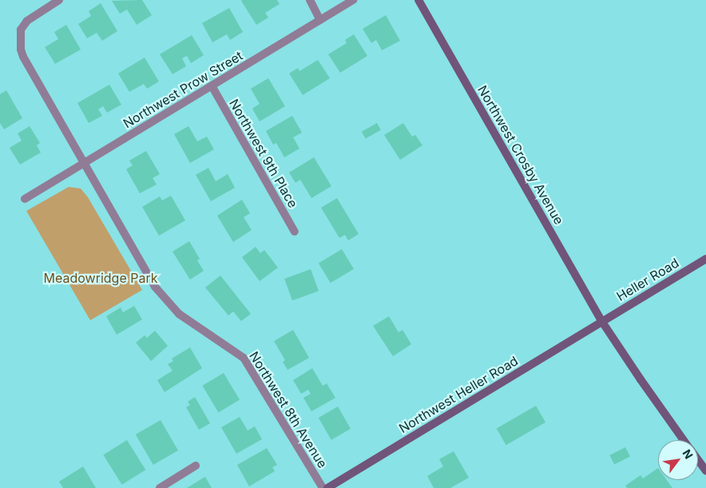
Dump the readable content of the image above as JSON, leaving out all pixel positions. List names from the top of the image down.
{
  "streets": {
    "street": [
      "Northwest Prow Street",
      "Northwest 9th Place",
      "Northwest Crosby Avenue",
      "Heller Road",
      "Northwest Heller Road",
      "Northwest 8th Avenue"
    ]
  },
  "crossings": [
    ["Northwest Prow Street", "Northwest 9th Place"],
    ["Northwest Prow Street", "Northwest 8th Avenue"],
    ["Northwest Crosby Avenue", "Heller Road"],
    ["Northwest Crosby Avenue", "Northwest Heller Road"],
    ["Heller Road", "Northwest Heller Road"]
  ],
  "parks": ["Meadowridge Park"],
  "north": "top right"
}
